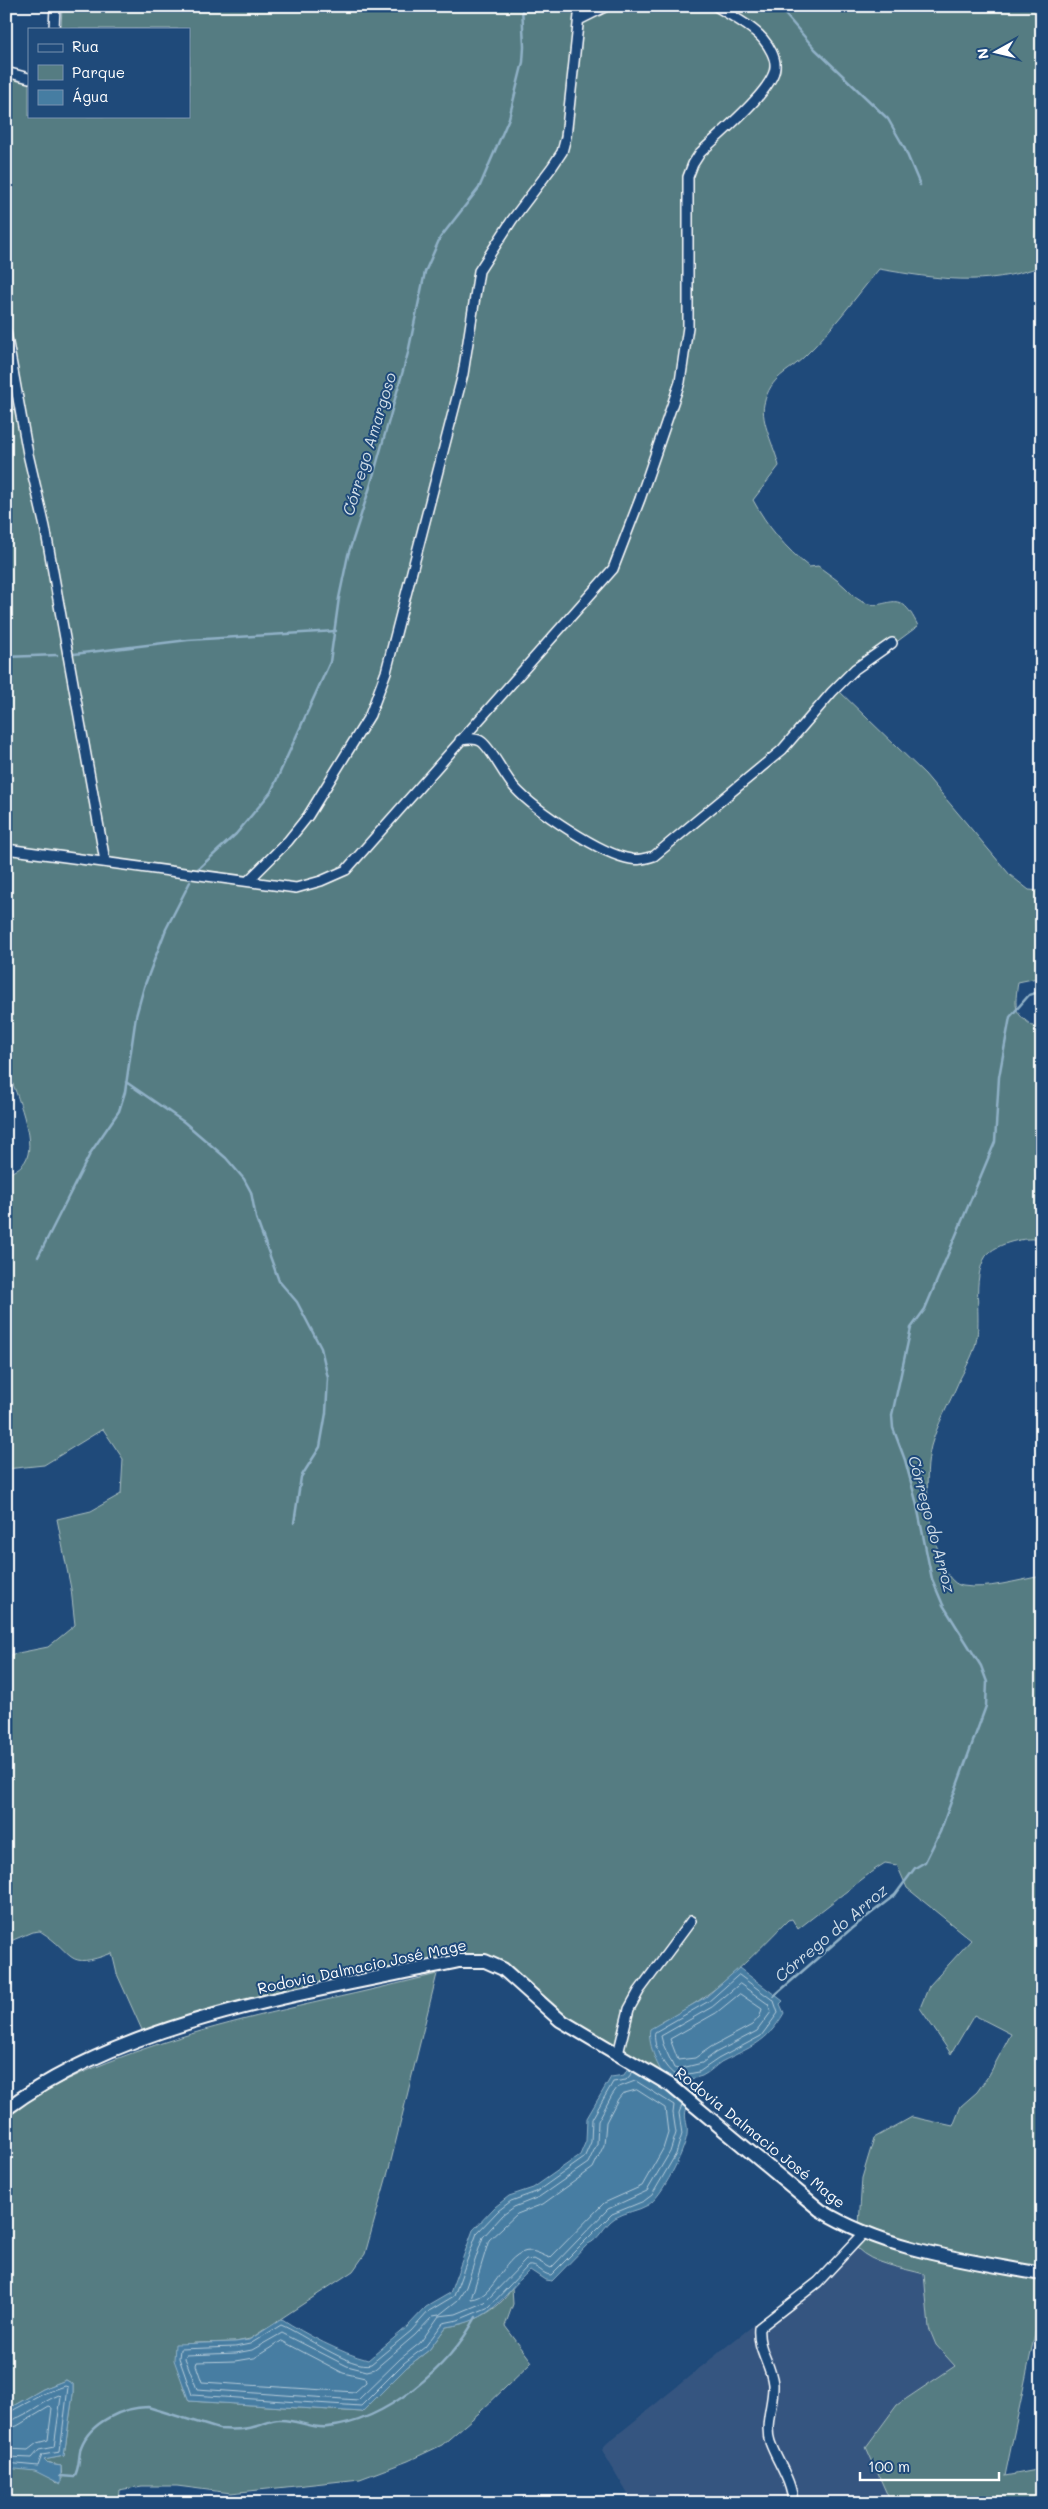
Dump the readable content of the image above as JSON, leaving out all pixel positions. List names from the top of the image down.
{
  "streets": {
    "street": ["Rodovia Dalmacio José Mage"]
  },
  "water": ["Córrego Amargoso", "Córrego do Arroz"],
  "legend": ["Rua", "Parque", "Água"],
  "scale_bar": "100 m",
  "north": "left"
}
